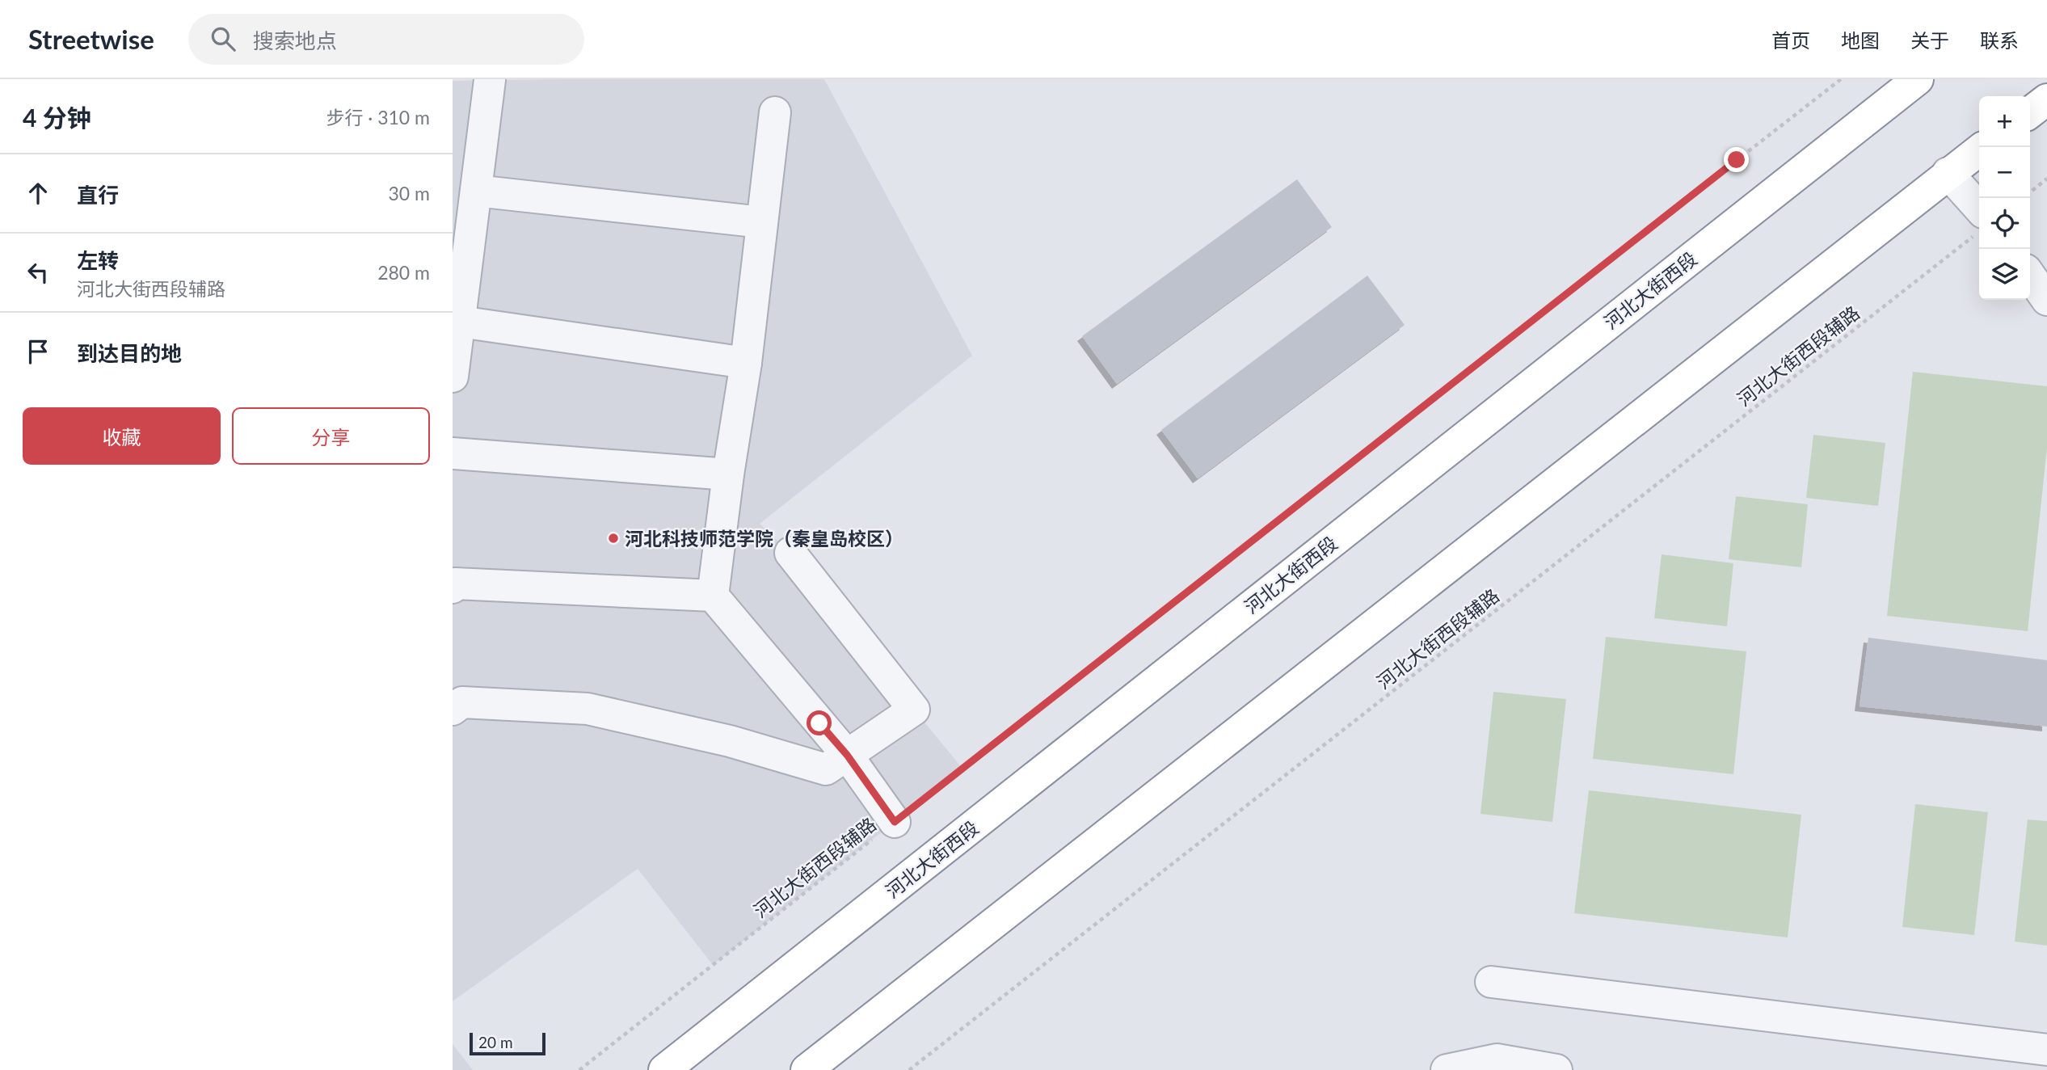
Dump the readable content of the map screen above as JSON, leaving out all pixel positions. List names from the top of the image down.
{
  "streets": {
    "highway": ["河北大街西段"],
    "path": ["河北大街西段辅路"]
  },
  "places": ["河北科技师范学院（秦皇岛校区）"],
  "scale_bar": "20 m",
  "page": {
    "header": "Streetwise",
    "search": "搜索地点",
    "nav": [
      "首页",
      "地图",
      "关于",
      "联系"
    ],
    "heading": ["4 分钟", "步行 · 310 m"],
    "map_buttons": ["+", "−"],
    "list": [
      ["直行", "30 m"],
      ["左转", "河北大街西段辅路", "280 m"],
      "到达目的地"
    ],
    "buttons": ["收藏", "分享"],
    "scale": "20 m"
  }
}
